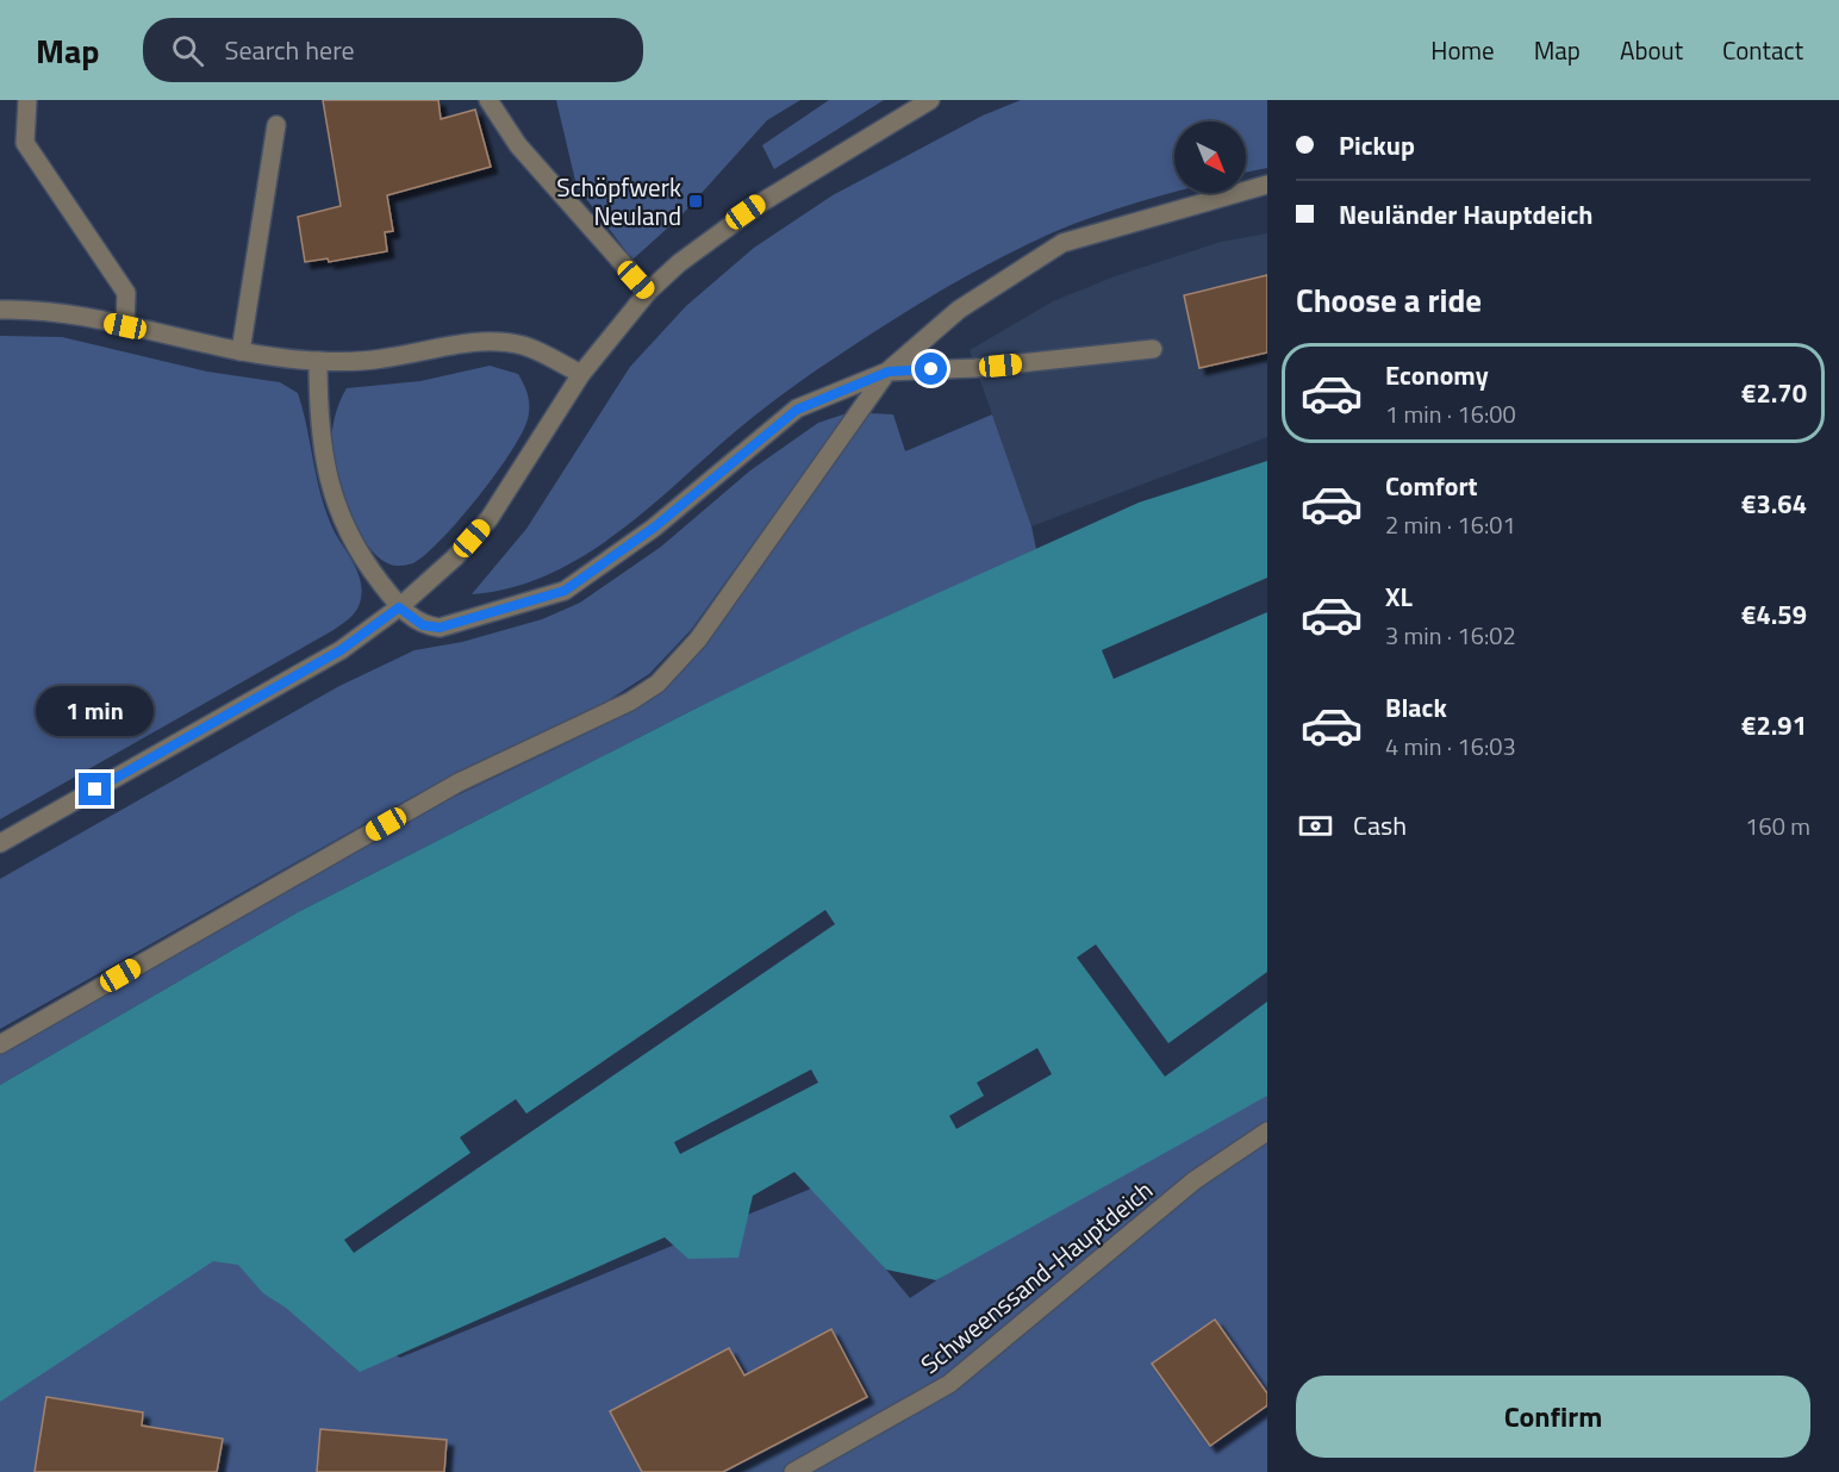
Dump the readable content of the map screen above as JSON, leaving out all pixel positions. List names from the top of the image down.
{
  "streets": {
    "street": ["Schweenssand-Hauptdeich"]
  },
  "places": {
    "transit": ["Schöpfwerk Neuland"]
  },
  "north": "bottom right",
  "page": {
    "header": "Map",
    "search": "Search here",
    "nav": [
      "Home",
      "Map",
      "About",
      "Contact"
    ],
    "banner": ["Pickup", "Neuländer Hauptdeich"],
    "heading": "Choose a ride",
    "list": [
      {
        "name": "Economy",
        "note": "1 min · 16:00",
        "value": "€2.70"
      },
      {
        "name": "Comfort",
        "note": "2 min · 16:01",
        "value": "€3.64"
      },
      {
        "name": "XL",
        "note": "3 min · 16:02",
        "value": "€4.59"
      },
      {
        "name": "Black",
        "note": "4 min · 16:03",
        "value": "€2.91"
      }
    ],
    "bubble": "1 min",
    "pay": ["Cash", "160 m"],
    "buttons": "Confirm"
  }
}
